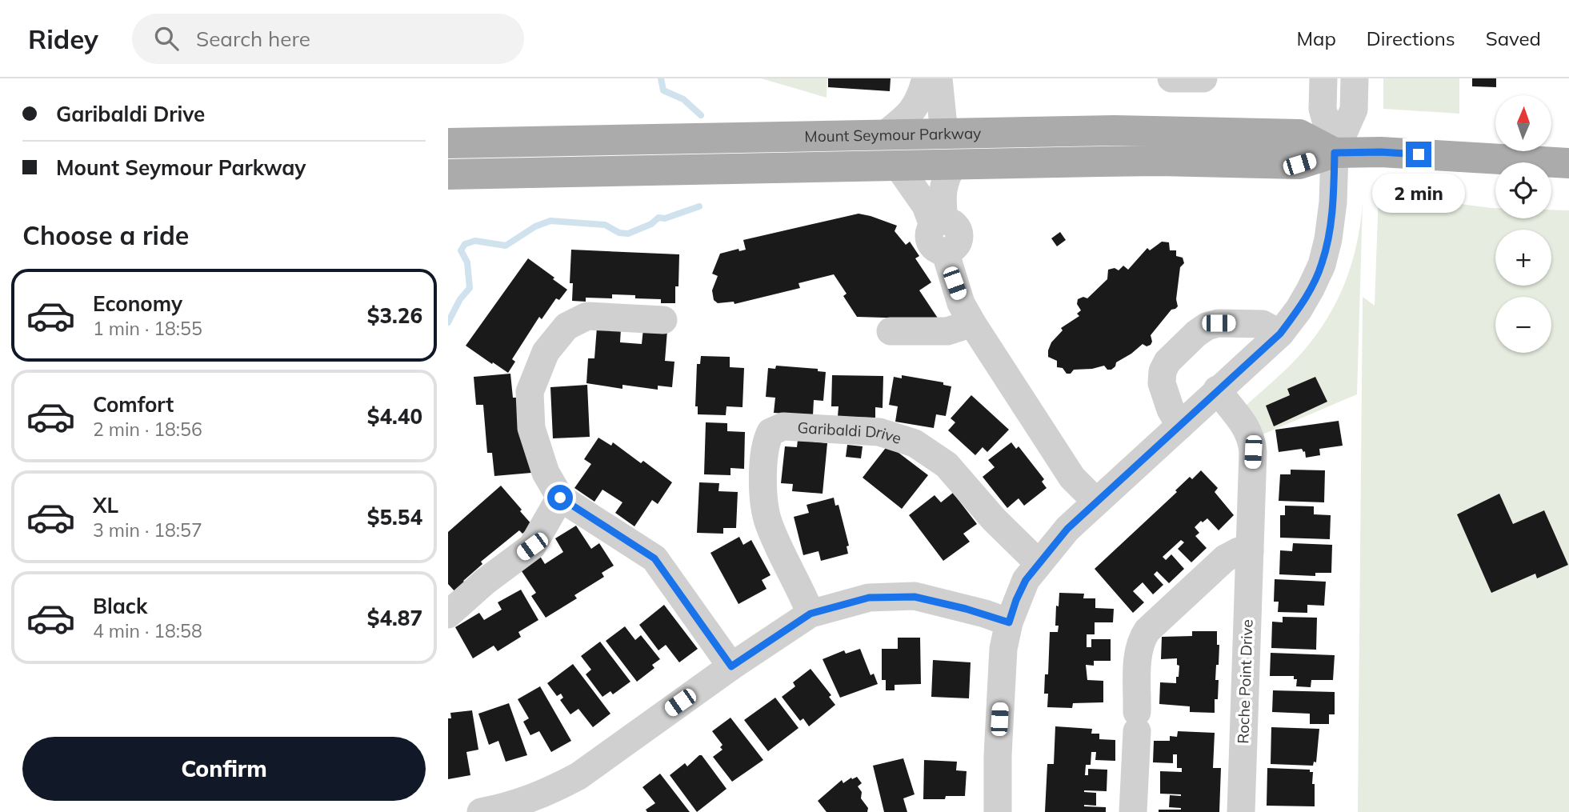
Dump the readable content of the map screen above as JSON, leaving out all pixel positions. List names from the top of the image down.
{
  "streets": {
    "main road": ["Mount Seymour Parkway"],
    "street": ["Garibaldi Drive", "Roche Point Drive"]
  },
  "north": "top",
  "page": {
    "header": "Ridey",
    "search": "Search here",
    "nav": ["Map", "Directions", "Saved"],
    "banner": ["Garibaldi Drive", "Mount Seymour Parkway"],
    "map_buttons": ["+", "−"],
    "bubble": "2 min",
    "heading": "Choose a ride",
    "list": [
      {
        "name": "Economy",
        "note": "1 min · 18:55",
        "value": "$3.26"
      },
      {
        "name": "Comfort",
        "note": "2 min · 18:56",
        "value": "$4.40"
      },
      {
        "name": "XL",
        "note": "3 min · 18:57",
        "value": "$5.54"
      },
      {
        "name": "Black",
        "note": "4 min · 18:58",
        "value": "$4.87"
      }
    ],
    "buttons": "Confirm"
  }
}
